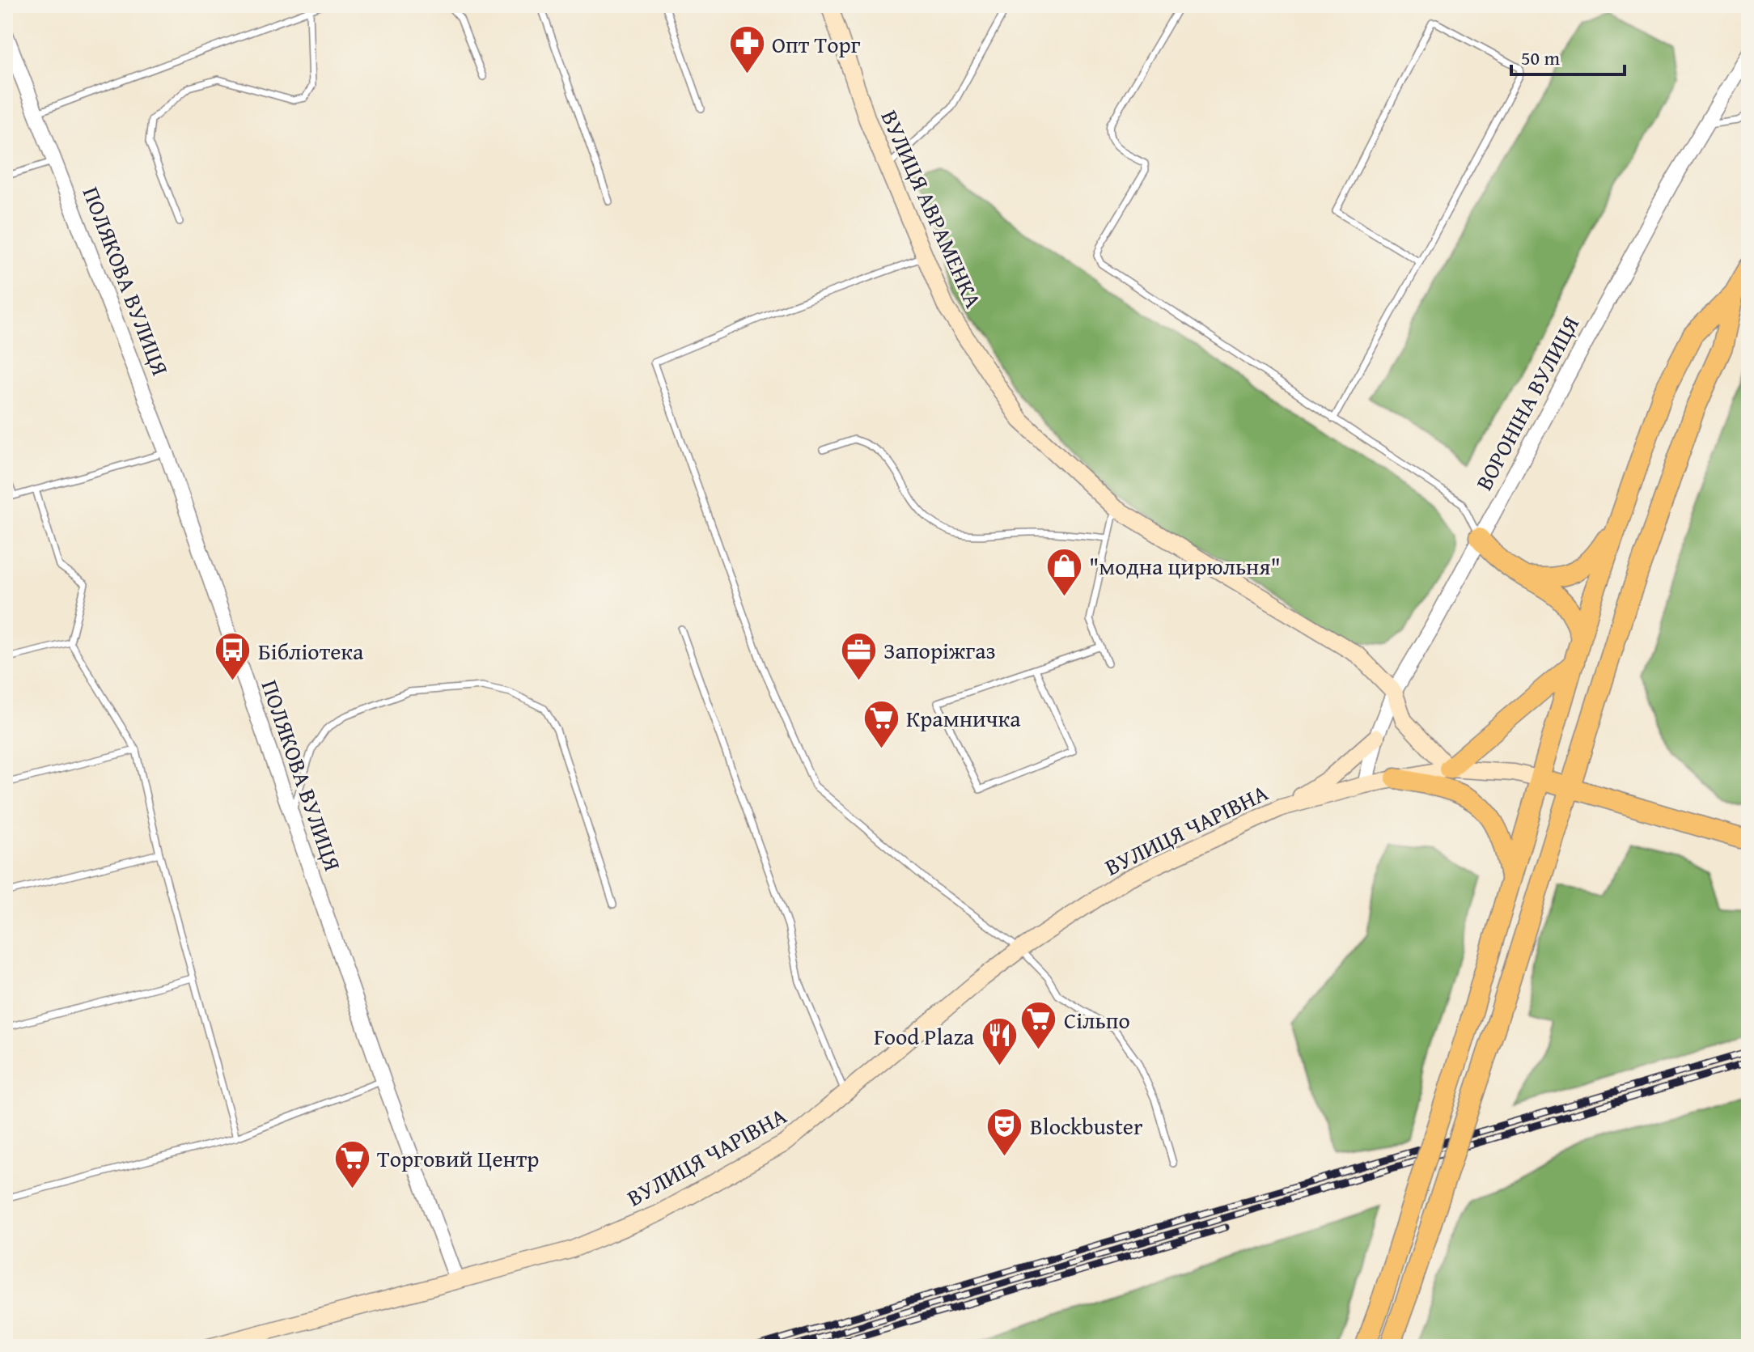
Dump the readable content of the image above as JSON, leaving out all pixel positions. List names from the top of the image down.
{
  "streets": {
    "main road": ["ВУЛИЦЯ АВРАМЕНКА", "ВУЛИЦЯ ЧАРІВНА"],
    "street": ["ПОЛЯКОВА ВУЛИЦЯ", "ВОРОНІНА ВУЛИЦЯ"]
  },
  "crossings": [
    ["ВУЛИЦЯ АВРАМЕНКА", "ВОРОНІНА ВУЛИЦЯ"],
    ["ПОЛЯКОВА ВУЛИЦЯ", "ВУЛИЦЯ ЧАРІВНА"],
    ["ВОРОНІНА ВУЛИЦЯ", "ВУЛИЦЯ ЧАРІВНА"]
  ],
  "places": {
    "pharmacy": ["Опт Торг"],
    "shop": ["\"модна цирюльня\""],
    "office": ["Запоріжгаз"],
    "bus stop": ["Бібліотека"],
    "supermarket": ["Крамничка", "Сільпо", "Торговий Центр"],
    "restaurant": ["Food Plaza"],
    "theatre": ["Blockbuster"]
  },
  "scale_bar": "50 m"
}
